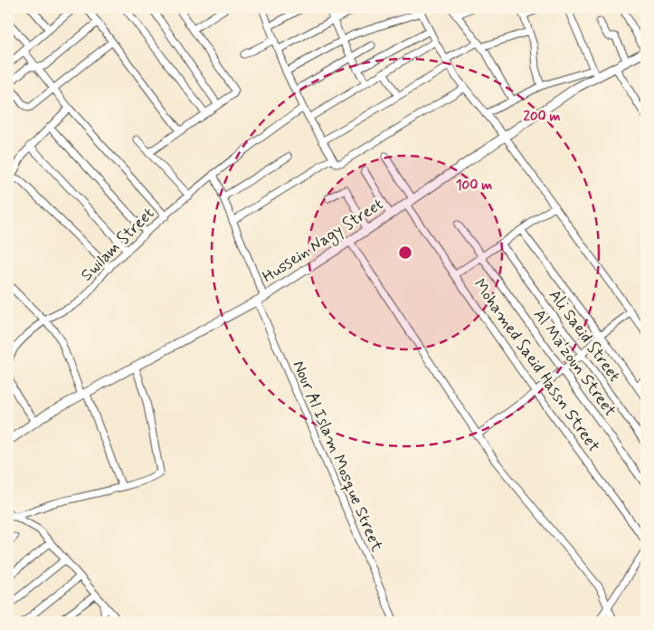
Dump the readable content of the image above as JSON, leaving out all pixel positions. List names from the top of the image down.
{
  "streets": {
    "street": [
      "Hussein Nagy Street",
      "Swilam Street",
      "Ali Saeid Street",
      "Al Ma'zoun Street",
      "Mohamed Saeid Hassn Street",
      "Nour Al Islam Mosque Street"
    ]
  },
  "crossings": [
    ["Hussein Nagy Street", "Swilam Street"],
    ["Hussein Nagy Street", "Mohamed Saeid Hassn Street"],
    ["Hussein Nagy Street", "Nour Al Islam Mosque Street"],
    ["Swilam Street", "Nour Al Islam Mosque Street"]
  ],
  "rings": ["200 m", "100 m"]
}
